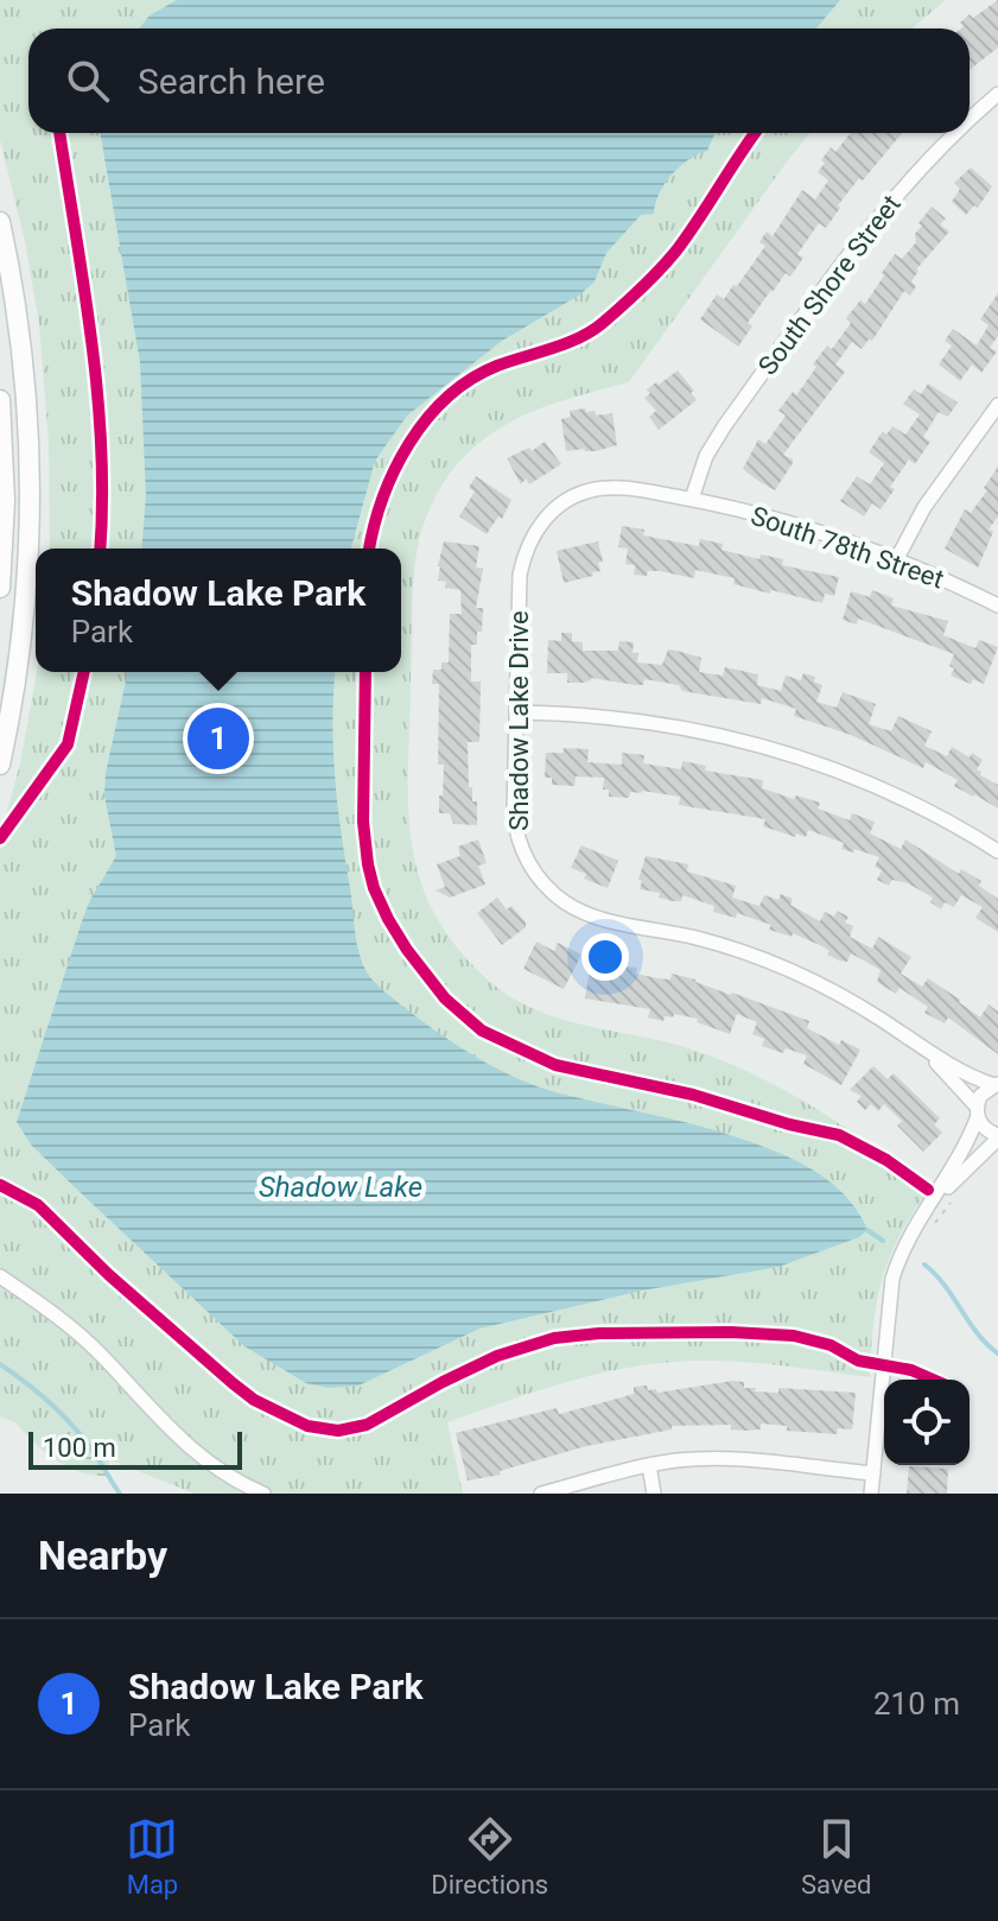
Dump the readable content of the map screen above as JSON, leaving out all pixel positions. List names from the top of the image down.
{
  "streets": {
    "street": ["South Shore Street", "South 78th Street", "Shadow Lake Drive"]
  },
  "crossings": [
    ["South Shore Street", "South 78th Street"],
    ["South Shore Street", "Shadow Lake Drive"],
    ["South 78th Street", "Shadow Lake Drive"]
  ],
  "water": ["Shadow Lake"],
  "scale_bar": "100 m",
  "page": {
    "search": "Search here",
    "popup": ["Shadow Lake Park", "Park"],
    "pins": "1",
    "scale": "100 m",
    "heading": "Nearby",
    "list": [
      {
        "mark": "1",
        "name": "Shadow Lake Park",
        "note": "Park",
        "value": "210 m"
      }
    ],
    "nav": ["Map", "Directions", "Saved"]
  }
}
